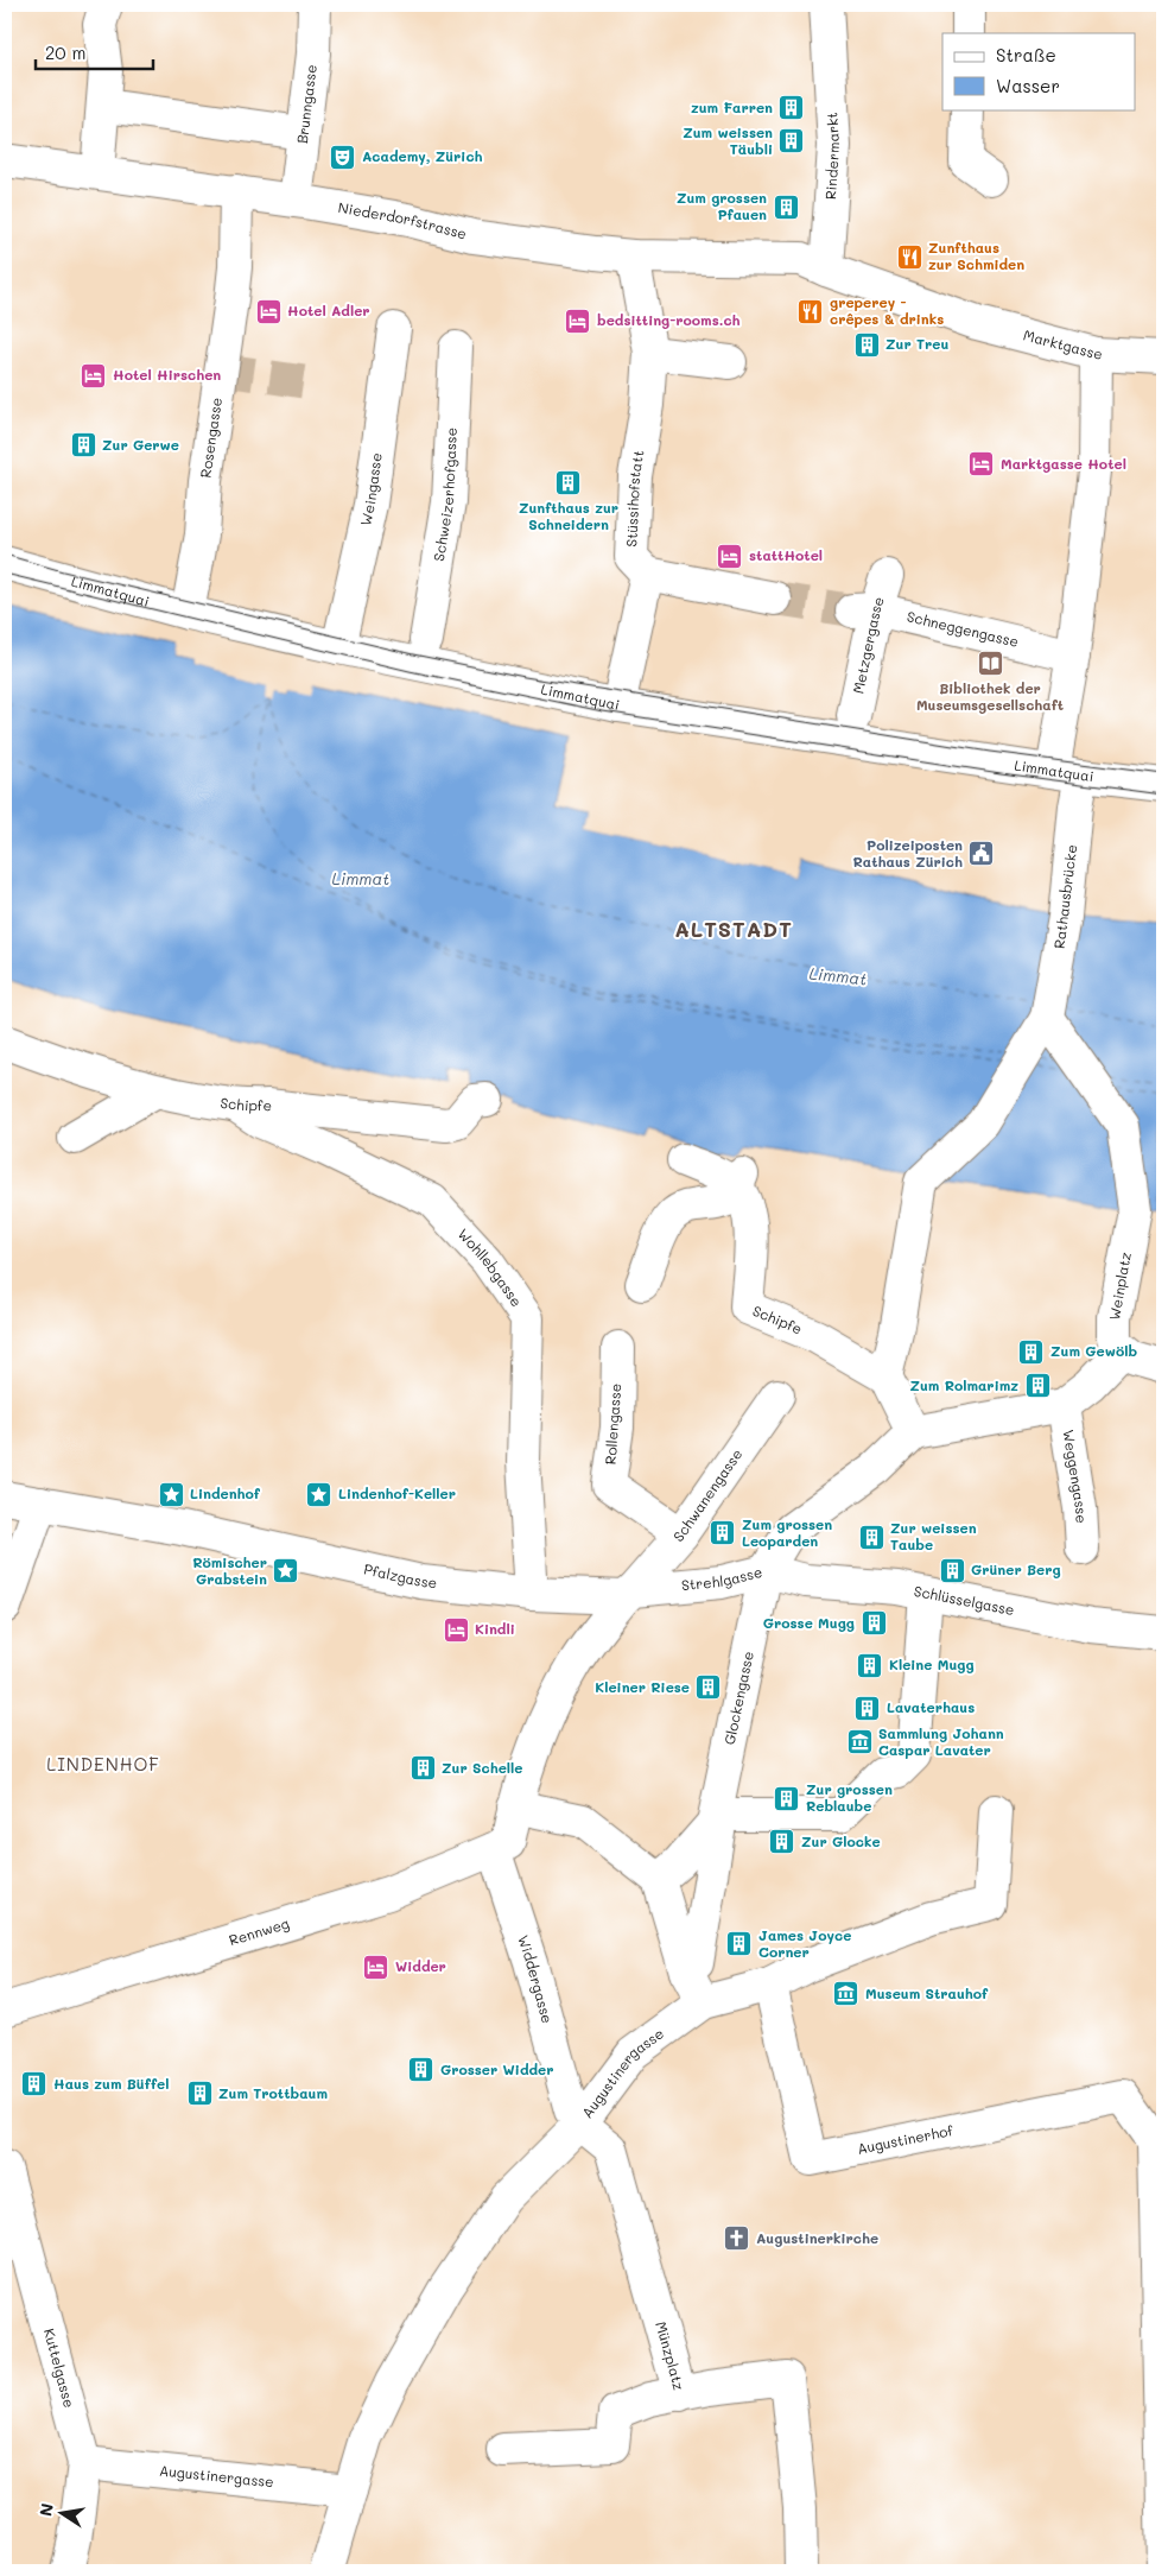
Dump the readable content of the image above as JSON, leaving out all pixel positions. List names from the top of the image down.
{
  "streets": {
    "street": [
      "Brunngasse",
      "Rindermarkt",
      "Niederdorfstrasse",
      "Marktgasse",
      "Rosengasse",
      "Weingasse",
      "Schweizerhofgasse",
      "Stüssihofstatt",
      "Limmatquai",
      "Schneggengasse",
      "Metzgergasse",
      "Rathausbrücke",
      "Schipfe",
      "Wohllebgasse",
      "Weinplatz",
      "Rollengasse",
      "Weggengasse",
      "Schwanengasse",
      "Pfalzgasse",
      "Strehlgasse",
      "Schlüsselgasse",
      "Glockengasse",
      "Rennweg",
      "Widdergasse",
      "Augustinergasse",
      "Augustinerhof",
      "Münzplatz",
      "Kuttelgasse"
    ]
  },
  "crossings": [
    ["Brunngasse", "Niederdorfstrasse"],
    ["Rindermarkt", "Niederdorfstrasse"],
    ["Rindermarkt", "Marktgasse"],
    ["Niederdorfstrasse", "Marktgasse"],
    ["Niederdorfstrasse", "Rosengasse"],
    ["Niederdorfstrasse", "Stüssihofstatt"],
    ["Marktgasse", "Limmatquai"],
    ["Marktgasse", "Schneggengasse"],
    ["Marktgasse", "Rathausbrücke"],
    ["Rosengasse", "Limmatquai"],
    ["Weingasse", "Limmatquai"],
    ["Stüssihofstatt", "Limmatquai"],
    ["Limmatquai", "Rathausbrücke"],
    ["Schneggengasse", "Metzgergasse"],
    ["Rathausbrücke", "Schipfe"],
    ["Rathausbrücke", "Weinplatz"],
    ["Schipfe", "Wohllebgasse"],
    ["Wohllebgasse", "Pfalzgasse"],
    ["Rollengasse", "Schwanengasse"],
    ["Schwanengasse", "Pfalzgasse"],
    ["Schwanengasse", "Strehlgasse"],
    ["Pfalzgasse", "Strehlgasse"],
    ["Strehlgasse", "Schlüsselgasse"],
    ["Strehlgasse", "Glockengasse"],
    ["Schlüsselgasse", "Glockengasse"],
    ["Rennweg", "Widdergasse"],
    ["Widdergasse", "Augustinergasse"],
    ["Widdergasse", "Münzplatz"],
    ["Augustinergasse", "Augustinerhof"],
    ["Augustinergasse", "Münzplatz"],
    ["Augustinergasse", "Kuttelgasse"]
  ],
  "districts": ["ALTSTADT", "LINDENHOF"],
  "water": ["Limmat"],
  "places": {
    "building": [
      "zum Farren",
      "Zum weissen Täubli",
      "Zum grossen Pfauen",
      "Zur Treu",
      "Zur Gerwe",
      "Zunfthaus zur Schneidern",
      "Zum Gewölb",
      "Zum Rolmarimz",
      "Zum grossen Leoparden",
      "Zur weissen Taube",
      "Grüner Berg",
      "Grosse Mugg",
      "Kleine Mugg",
      "Kleiner Riese",
      "Lavaterhaus",
      "Zur Schelle",
      "Zur grossen Reblaube",
      "Zur Glocke",
      "James Joyce Corner",
      "Grosser Widder",
      "Haus zum Büffel",
      "Zum Trottbaum"
    ],
    "theatre": ["Academy, Zürich"],
    "restaurant": ["Zunfthaus zur Schmiden", "greperey - crêpes & drinks"],
    "hotel": [
      "Hotel Adler",
      "bedsitting-rooms.ch",
      "Hotel Hirschen",
      "Marktgasse Hotel",
      "stattHotel",
      "Kindli",
      "Widder"
    ],
    "library": ["Bibliothek der Museumsgesellschaft"],
    "public building": ["Polizeiposten Rathaus Zürich"],
    "place": ["Lindenhof", "Lindenhof-Keller", "Römischer Grabstein"],
    "museum": ["Sammlung Johann Caspar Lavater", "Museum Strauhof"],
    "church": ["Augustinerkirche"]
  },
  "legend": ["Straße", "Wasser"],
  "scale_bar": "20 m",
  "north": "left"
}
